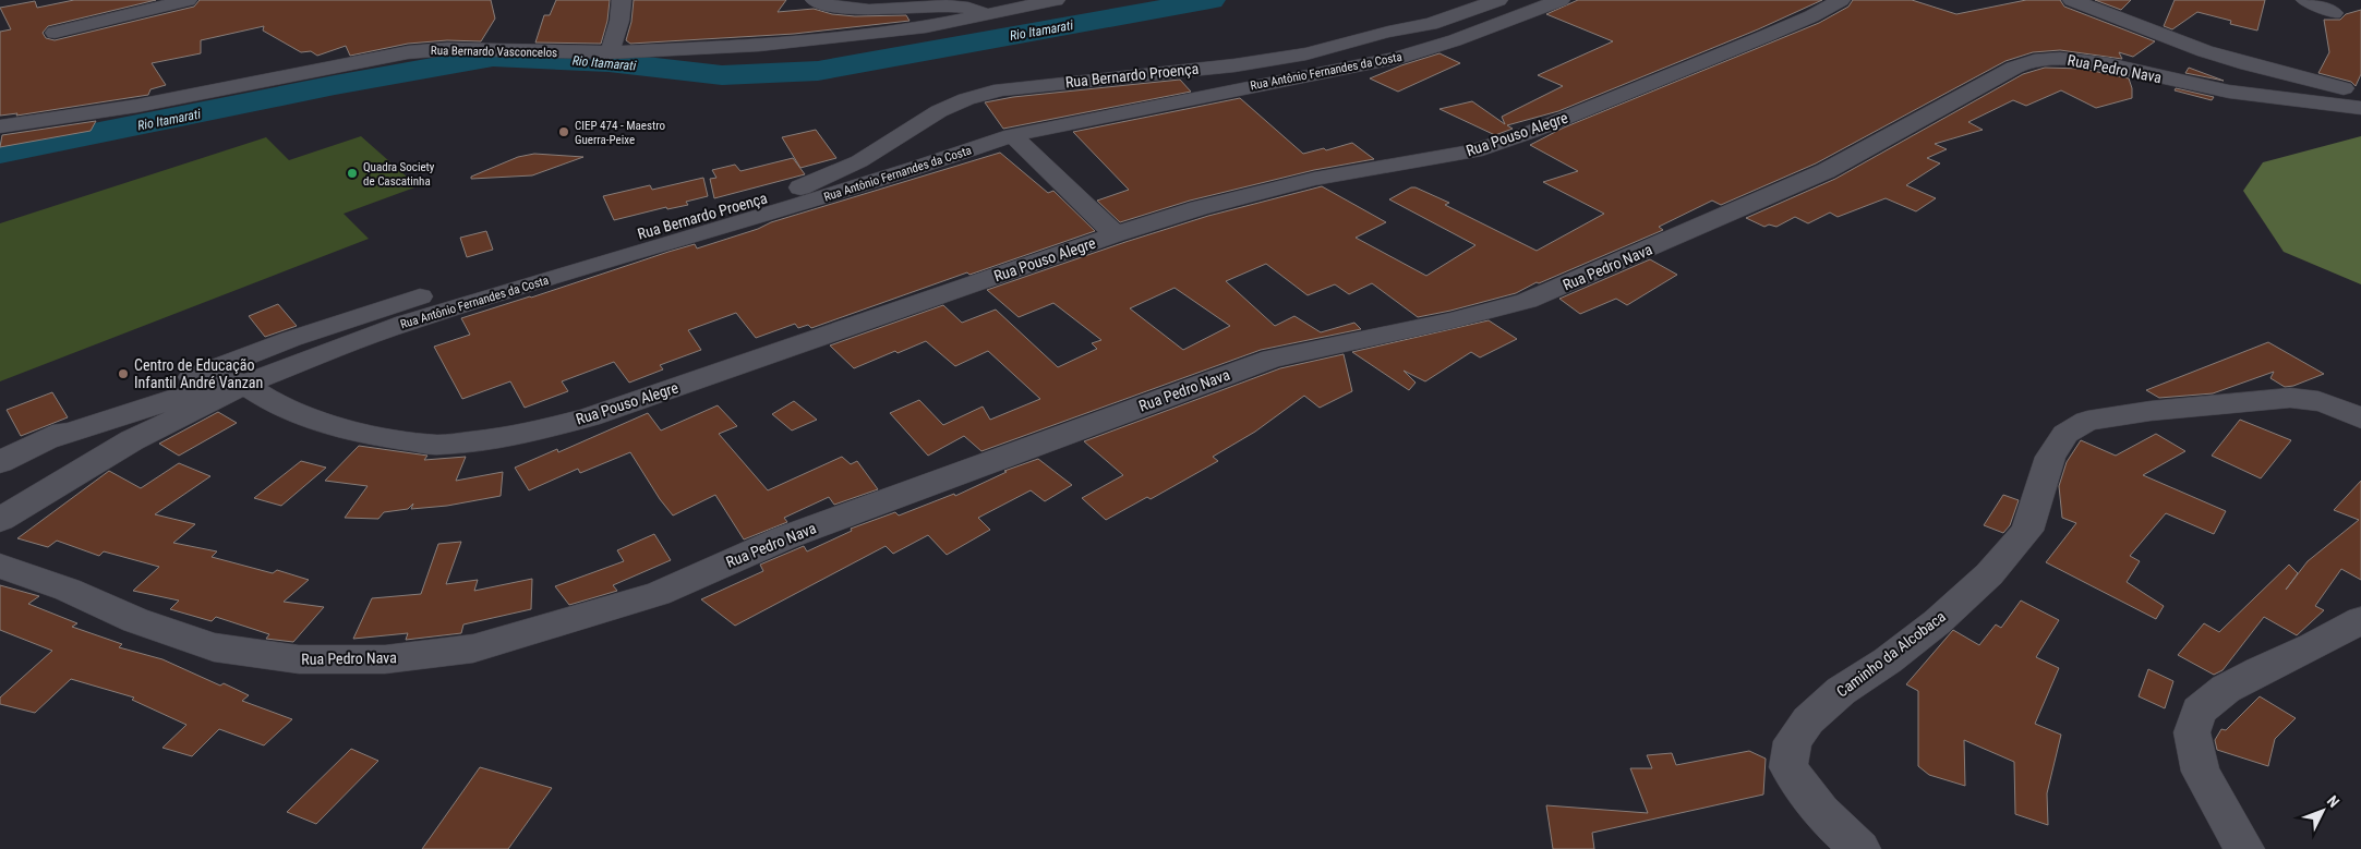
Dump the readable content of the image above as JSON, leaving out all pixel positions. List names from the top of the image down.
{
  "streets": {
    "street": [
      "Rua Bernardo Vasconcelos",
      "Rua Pedro Nava",
      "Rua Antônio Fernandes da Costa",
      "Rua Bernardo Proença",
      "Rua Pouso Alegre",
      "Caminho da Alcobaca"
    ]
  },
  "crossings": [
    ["Rua Antônio Fernandes da Costa", "Rua Bernardo Proença"],
    ["Rua Antônio Fernandes da Costa", "Rua Pouso Alegre"],
    ["Rua Bernardo Proença", "Rua Pouso Alegre"]
  ],
  "water": ["Rio Itamarati"],
  "places": ["CIEP 474 - Maestro Guerra-Peixe", "Quadra Society de Cascatinha", "Centro de Educação Infantil André Vanzan"],
  "north": "top right"
}
